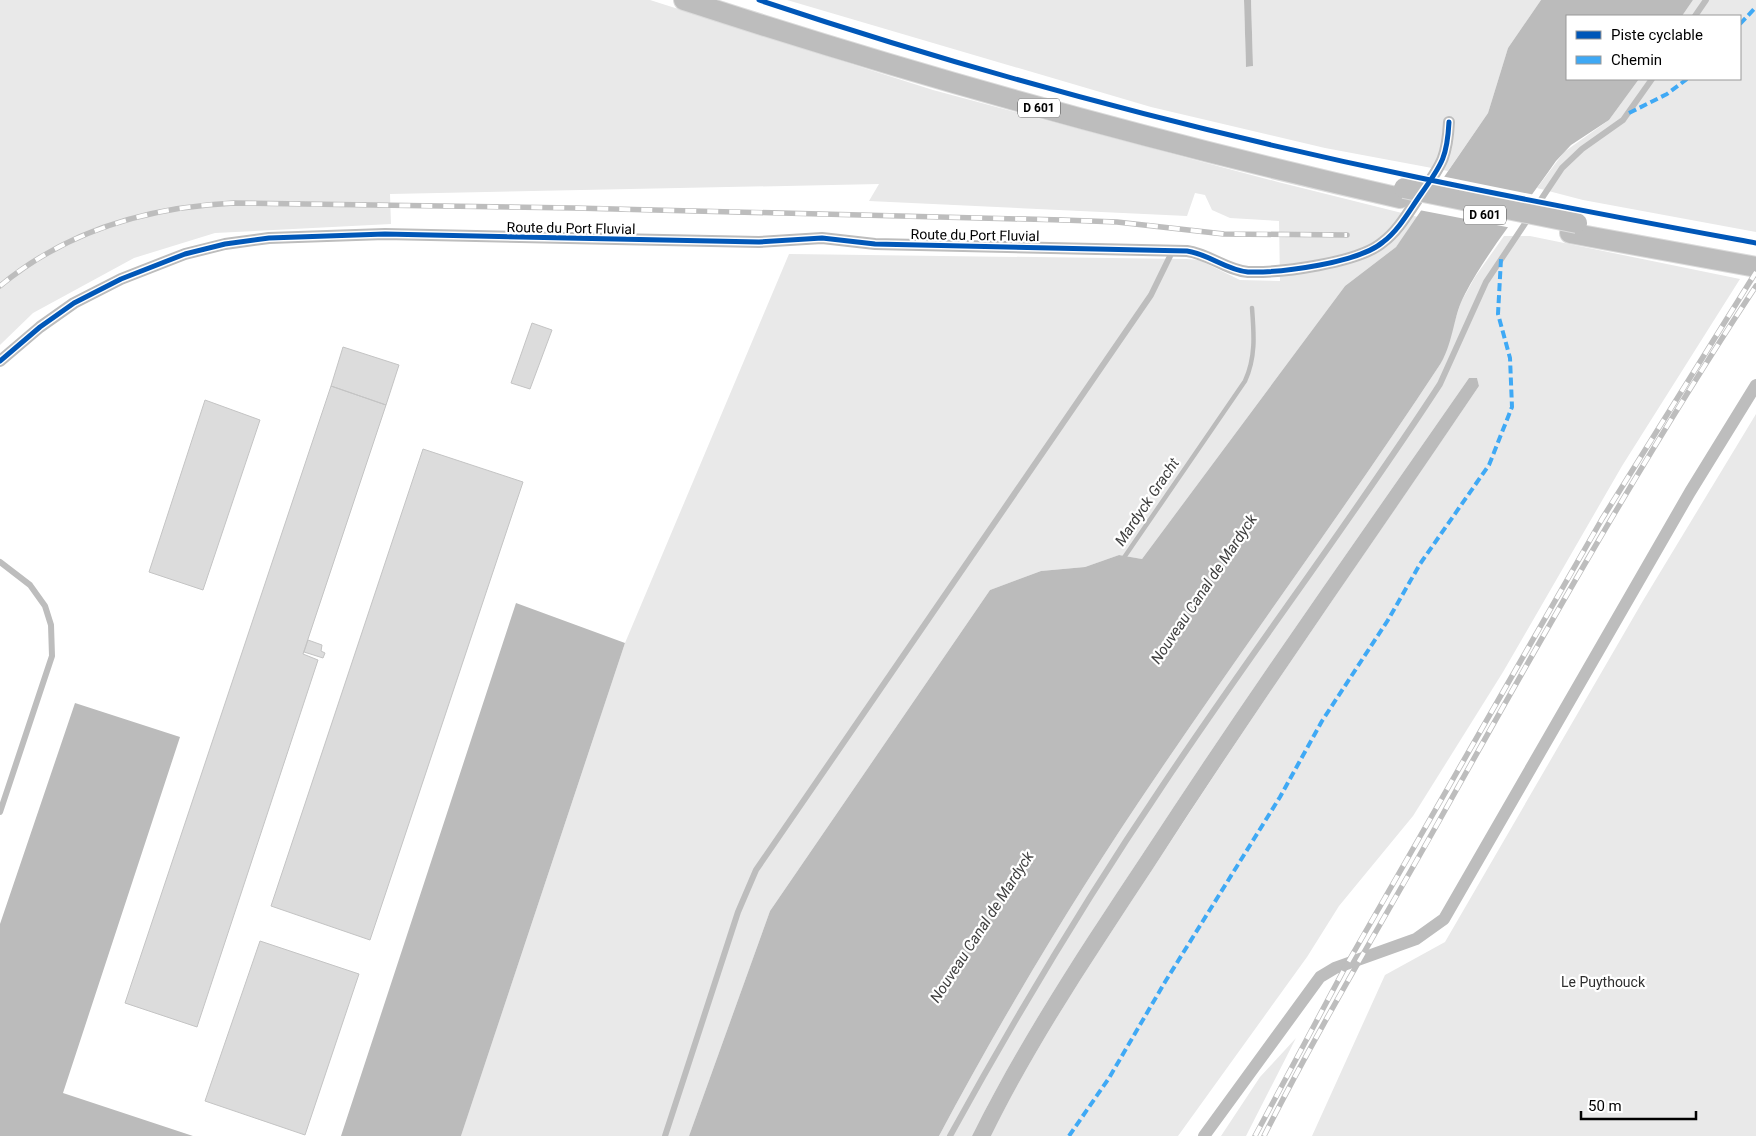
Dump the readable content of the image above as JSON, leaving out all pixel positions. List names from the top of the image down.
{
  "streets": {
    "main road": ["D 601"],
    "street": ["Route du Port Fluvial"]
  },
  "water": ["Mardyck Gracht", "Nouveau Canal de Mardyck"],
  "parks": ["Le Puythouck"],
  "legend": ["Piste cyclable", "Chemin"],
  "scale_bar": "50 m"
}
